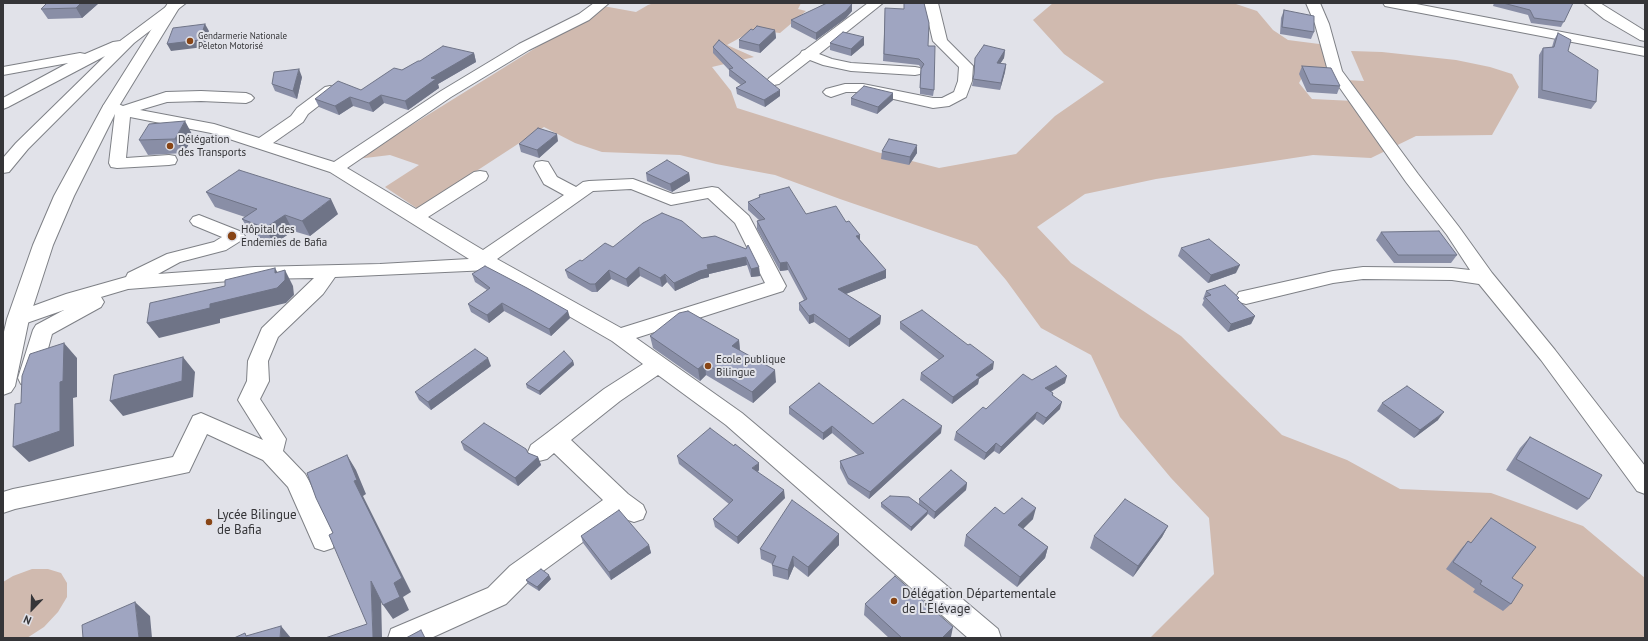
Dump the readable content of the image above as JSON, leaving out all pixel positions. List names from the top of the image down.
{
  "places": [
    "Gendarmerie Nationale Peleton Motorisé",
    "Délégation des Transports",
    "Hôpital des Endemies de Bafia",
    "Ecole publique Bilingue",
    "Lycée Bilingue de Bafia",
    "Délégation Départementale de L'Elévage"
  ],
  "north": "bottom left"
}
